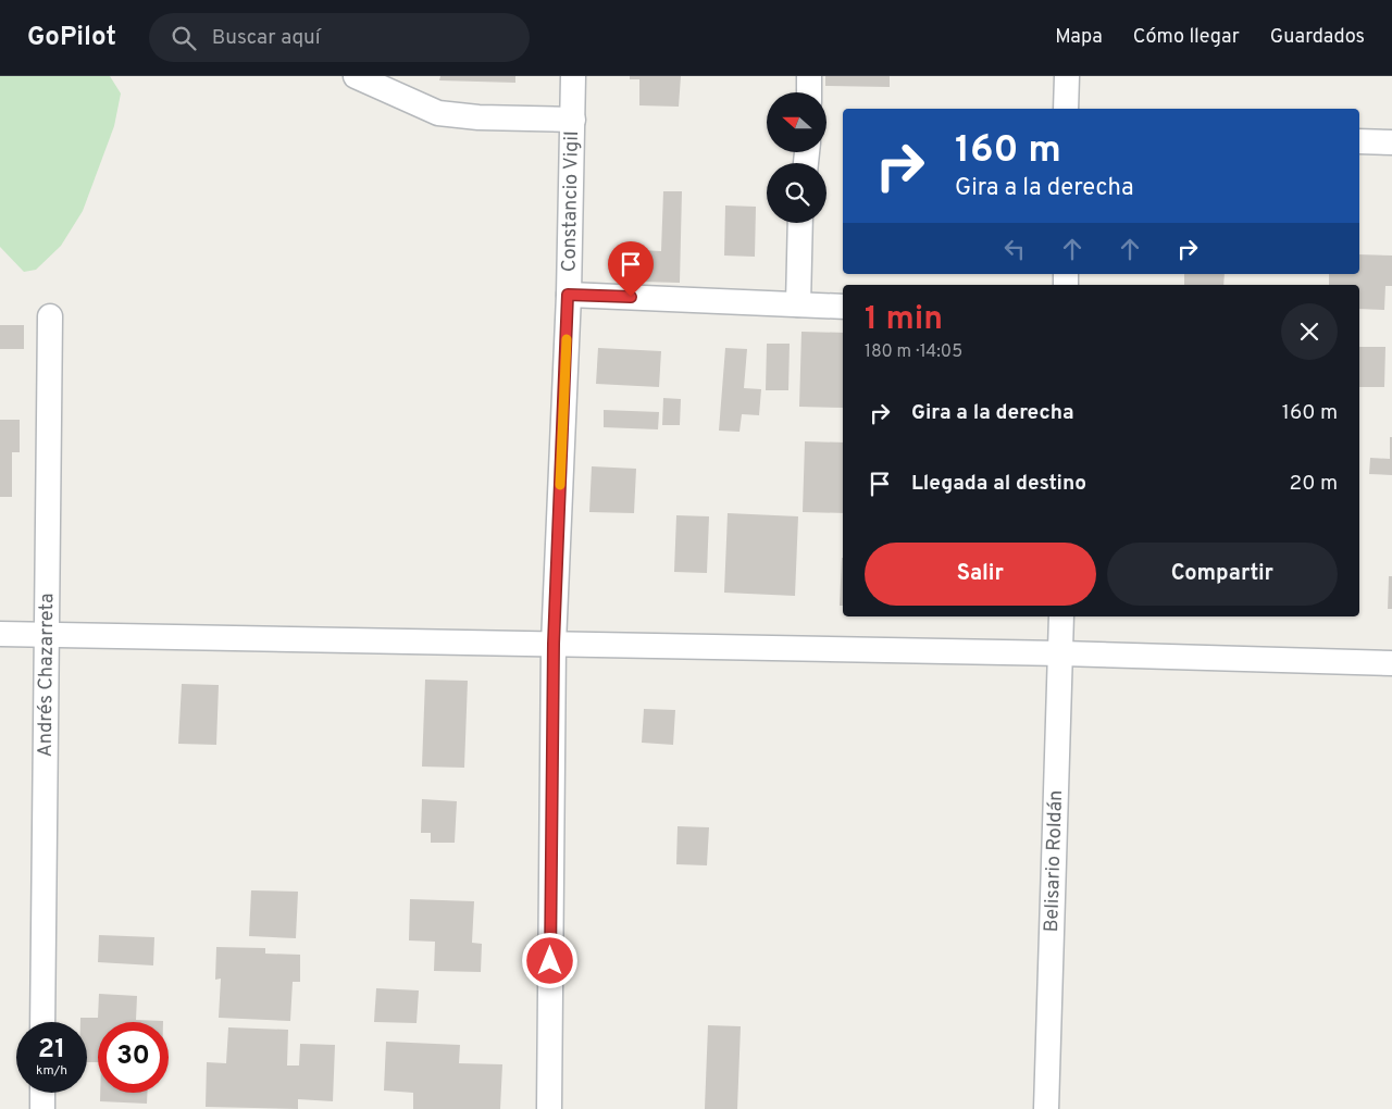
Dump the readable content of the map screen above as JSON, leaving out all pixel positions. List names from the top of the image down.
{
  "streets": {
    "street": ["Constancio Vigil", "Andrés Chazarreta", "Belisario Roldán"]
  },
  "north": "left",
  "page": {
    "header": "GoPilot",
    "search": "Buscar aquí",
    "nav": ["Mapa", "Cómo llegar", "Guardados"],
    "turn": ["160 m", "Gira a la derecha"],
    "heading": ["1 min", "180 m · 14:05"],
    "list": [
      {
        "name": "Gira a la derecha",
        "value": "160 m"
      },
      {
        "name": "Llegada al destino",
        "value": "20 m"
      }
    ],
    "buttons": ["Salir", "Compartir"],
    "speed": "21 km/h",
    "limit": "30"
  }
}
